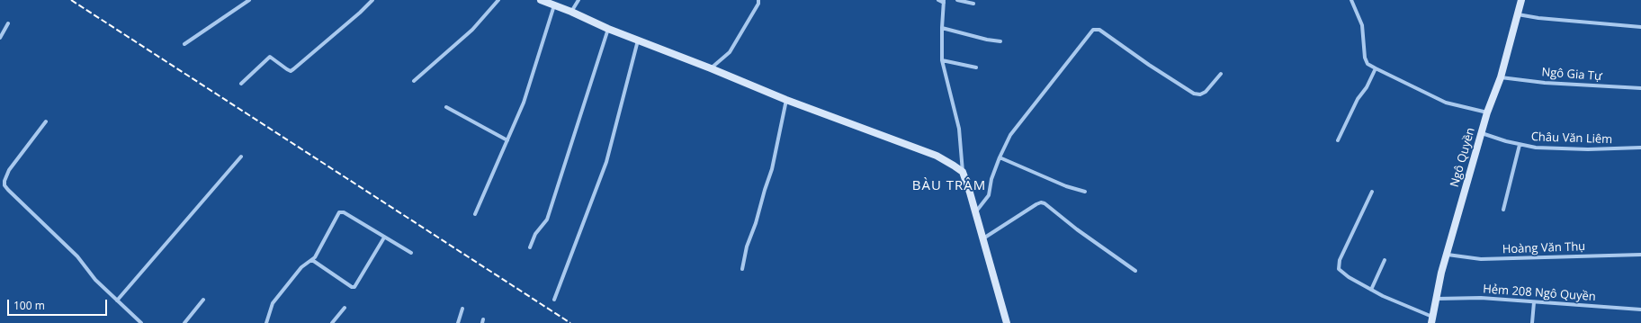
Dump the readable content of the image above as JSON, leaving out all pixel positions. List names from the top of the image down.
{
  "streets": {
    "street": [
      "Ngô Gia Tự",
      "Châu Văn Liêm",
      "Ngô Quyền",
      "Hoàng Văn Thụ",
      "Hẻm 208 Ngô Quyền"
    ]
  },
  "crossings": [
    ["Ngô Gia Tự", "Ngô Quyền"],
    ["Châu Văn Liêm", "Ngô Quyền"],
    ["Ngô Quyền", "Hoàng Văn Thụ"],
    ["Ngô Quyền", "Hẻm 208 Ngô Quyền"]
  ],
  "districts": ["BÀU TRÂM"],
  "scale_bar": "100 m"
}
